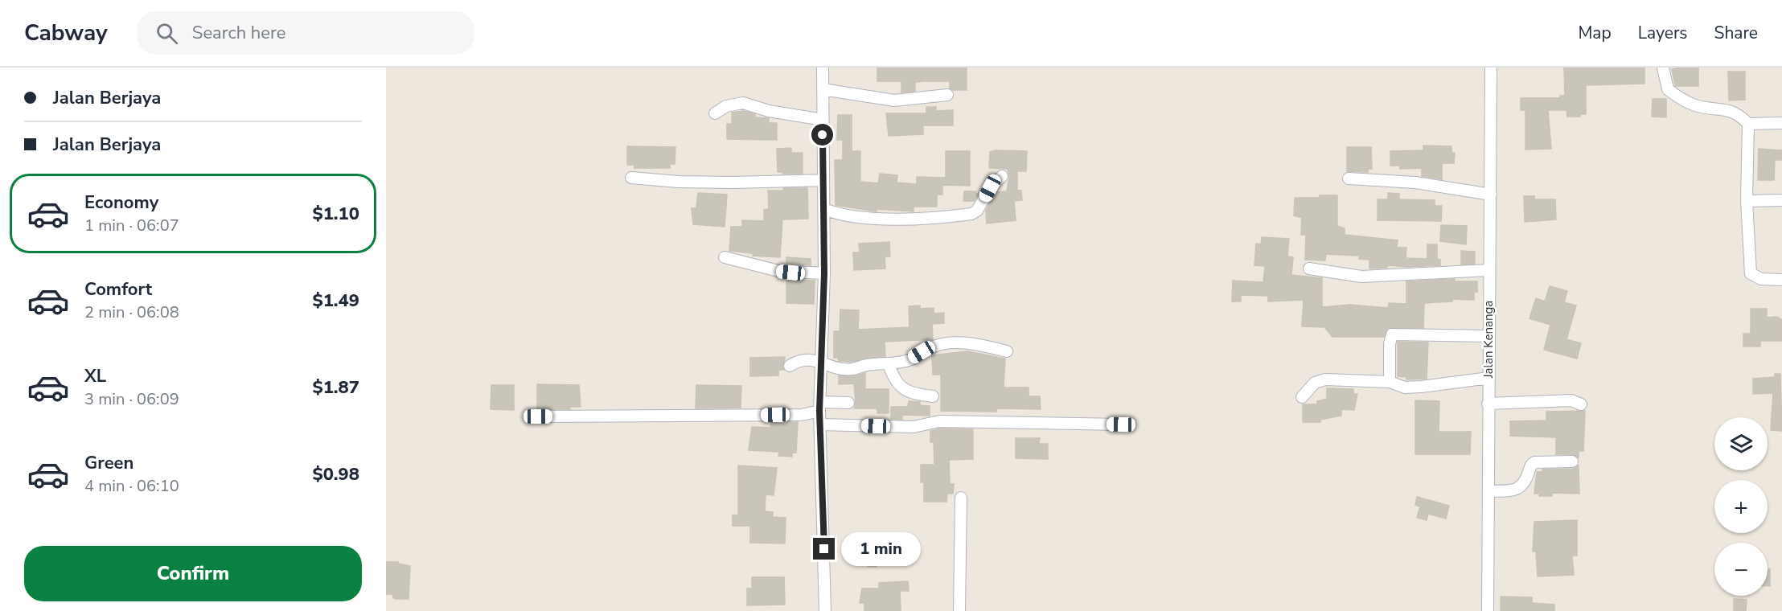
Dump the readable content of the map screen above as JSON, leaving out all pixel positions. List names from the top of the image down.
{
  "streets": {
    "street": ["Jalan Kenanga"]
  },
  "page": {
    "header": "Cabway",
    "search": "Search here",
    "nav": ["Map", "Layers", "Share"],
    "banner": ["Jalan Berjaya", "Jalan Berjaya"],
    "list": [
      {
        "name": "Economy",
        "note": "1 min · 06:07",
        "value": "$1.10"
      },
      {
        "name": "Comfort",
        "note": "2 min · 06:08",
        "value": "$1.49"
      },
      {
        "name": "XL",
        "note": "3 min · 06:09",
        "value": "$1.87"
      },
      {
        "name": "Green",
        "note": "4 min · 06:10",
        "value": "$0.98"
      }
    ],
    "map_buttons": ["+", "−"],
    "bubble": "1 min",
    "buttons": "Confirm"
  }
}
